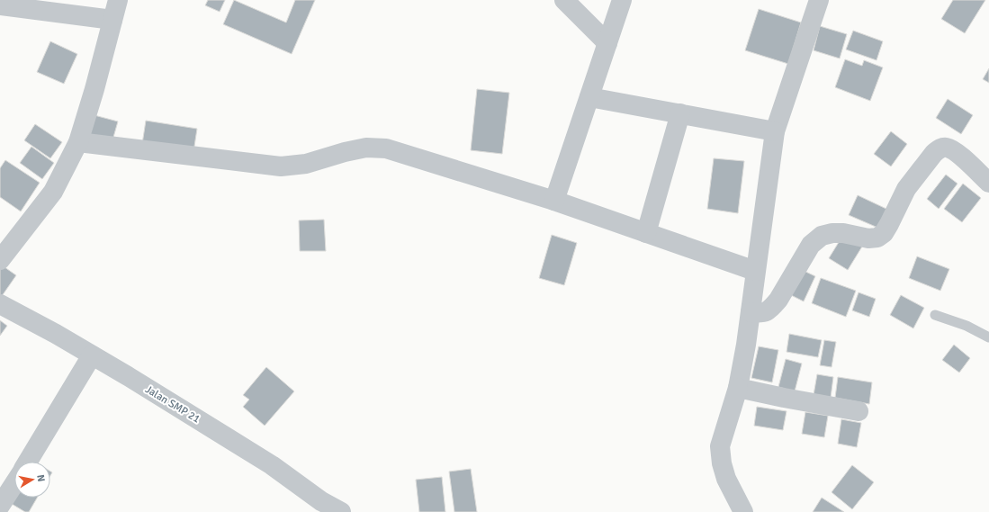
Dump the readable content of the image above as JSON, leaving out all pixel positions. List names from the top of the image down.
{
  "streets": {
    "street": ["Jalan SMP 21"]
  },
  "north": "right"
}
